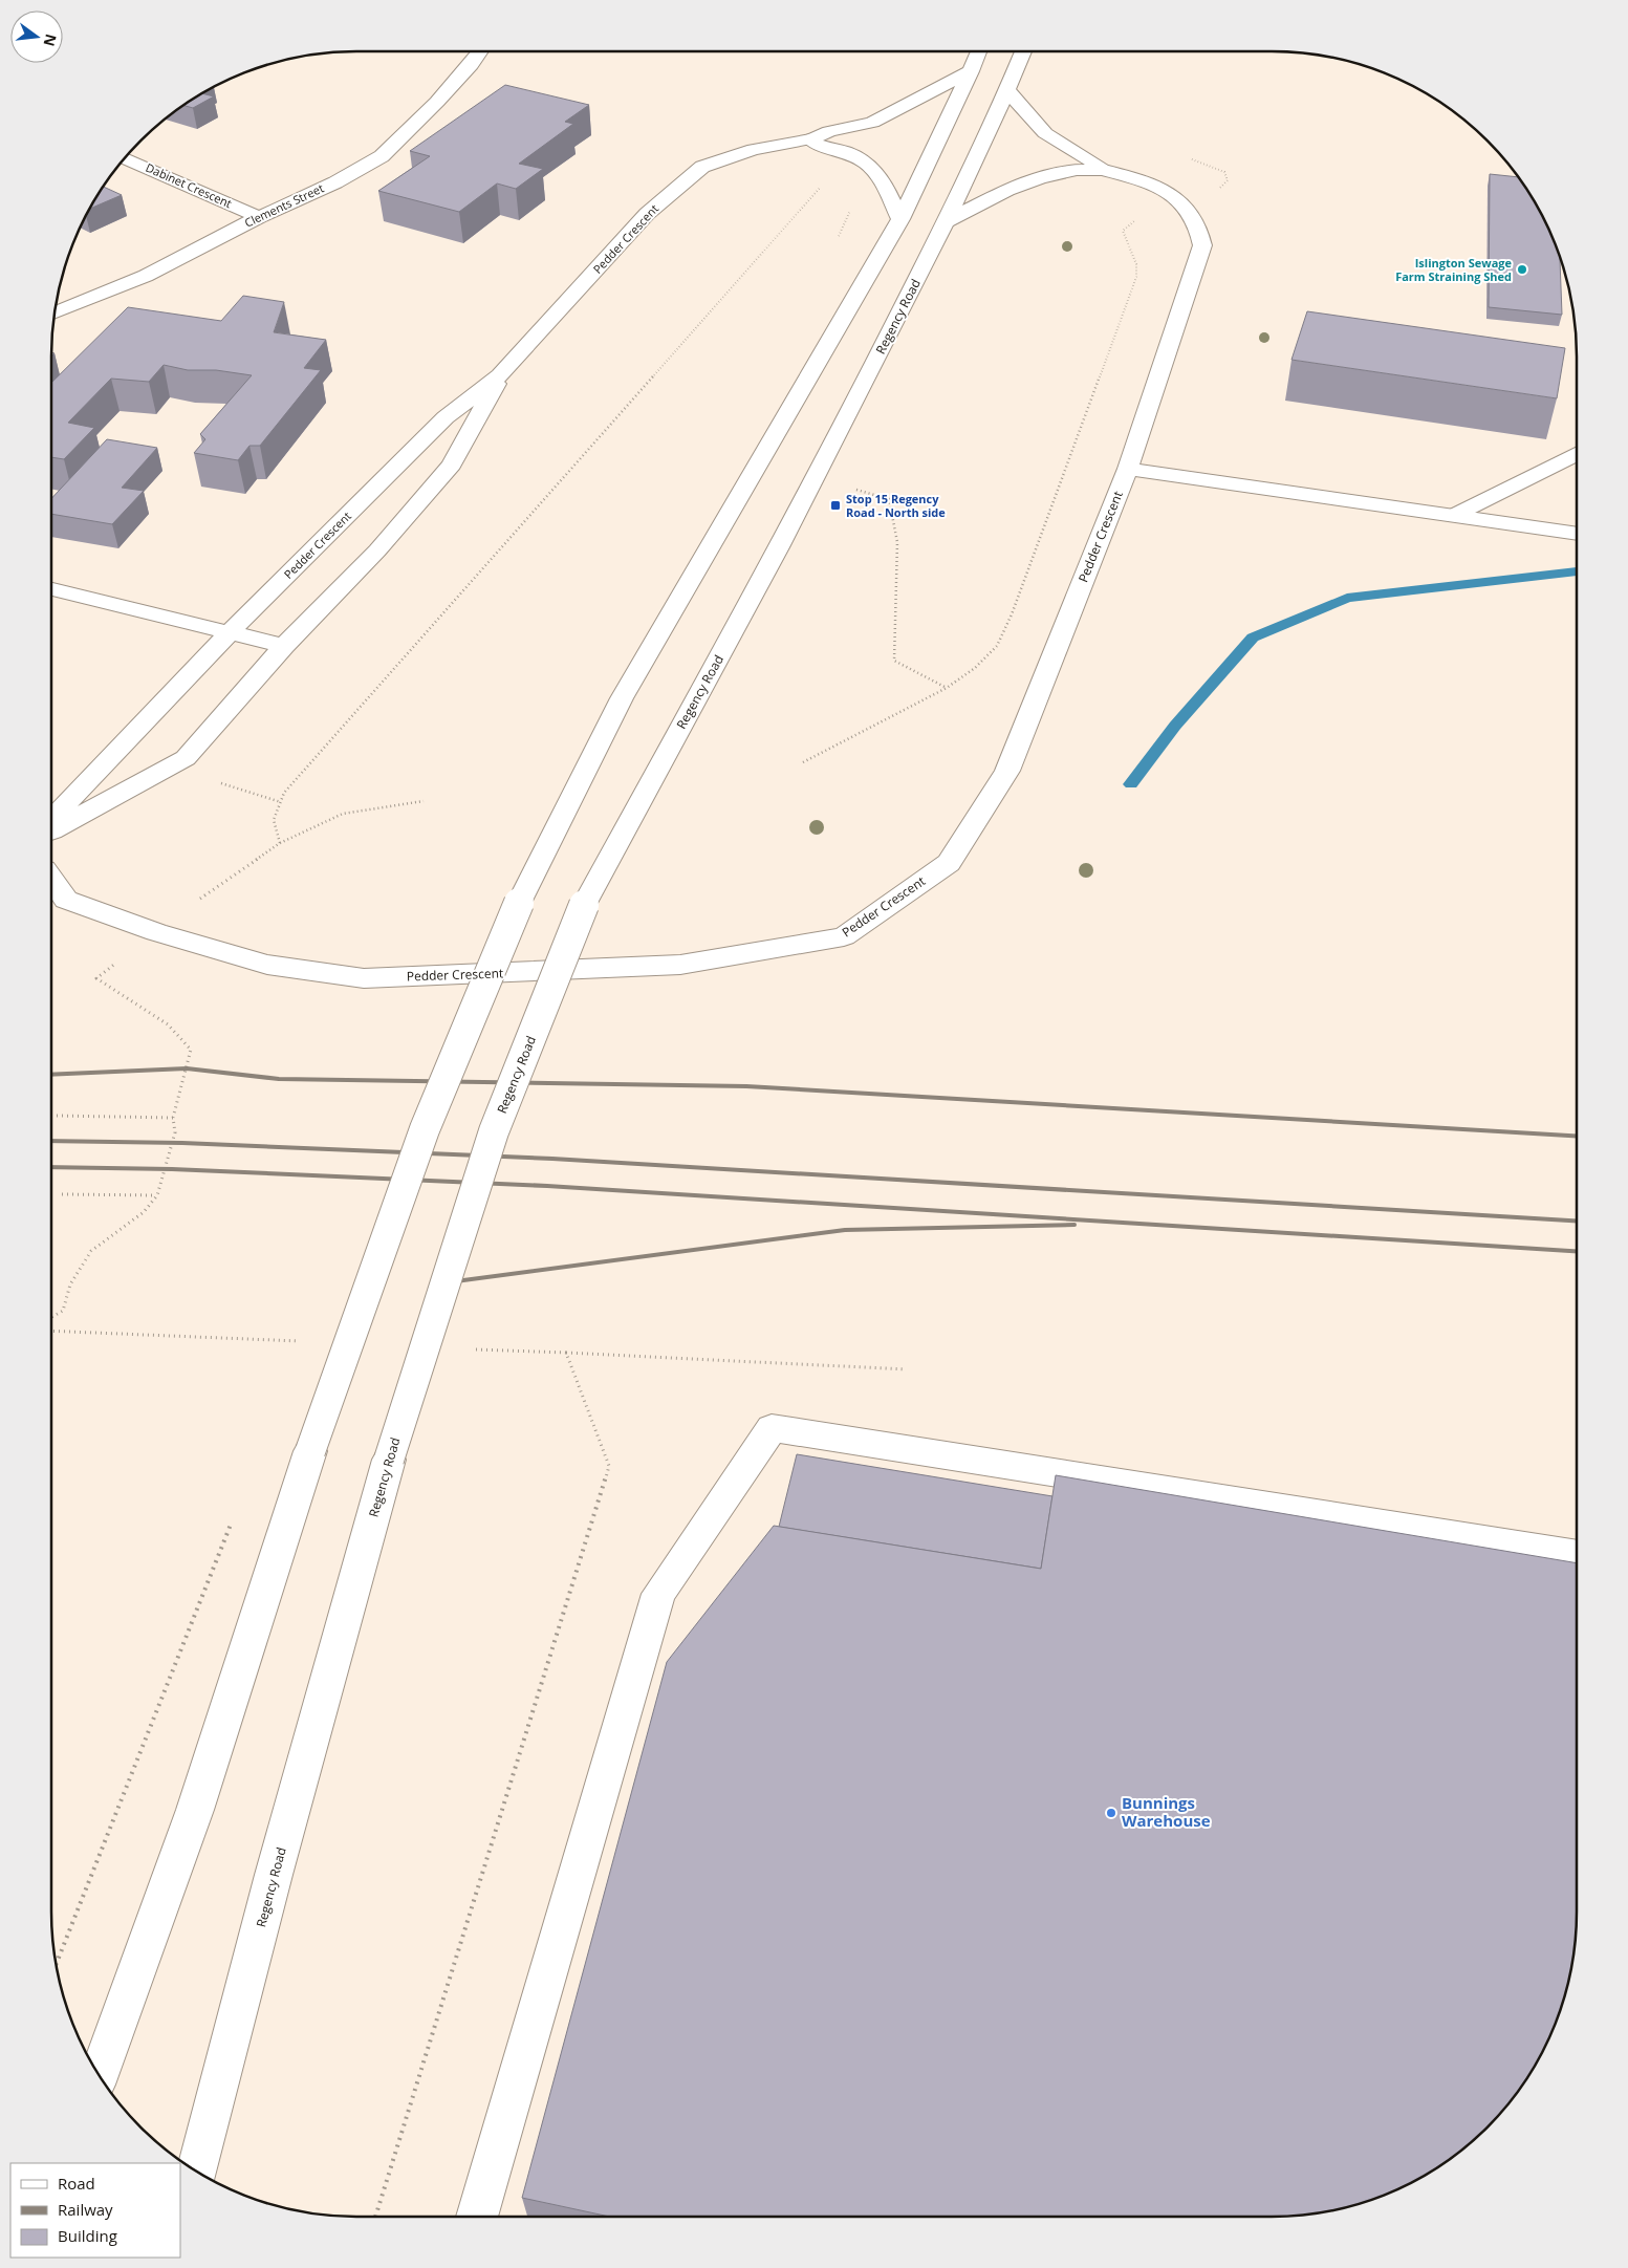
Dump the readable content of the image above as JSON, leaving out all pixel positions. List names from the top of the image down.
{
  "streets": {
    "main road": [
      "Dabinet Crescent",
      "Clements Street",
      "Pedder Crescent",
      "Regency Road"
    ]
  },
  "crossings": [
    ["Dabinet Crescent", "Clements Street"]
  ],
  "places": {
    "other": ["Islington Sewage Farm Straining Shed", "Bunnings Warehouse"],
    "transit": ["Stop 15 Regency Road - North side"]
  },
  "legend": ["Road", "Railway", "Building"],
  "north": "right"
}
